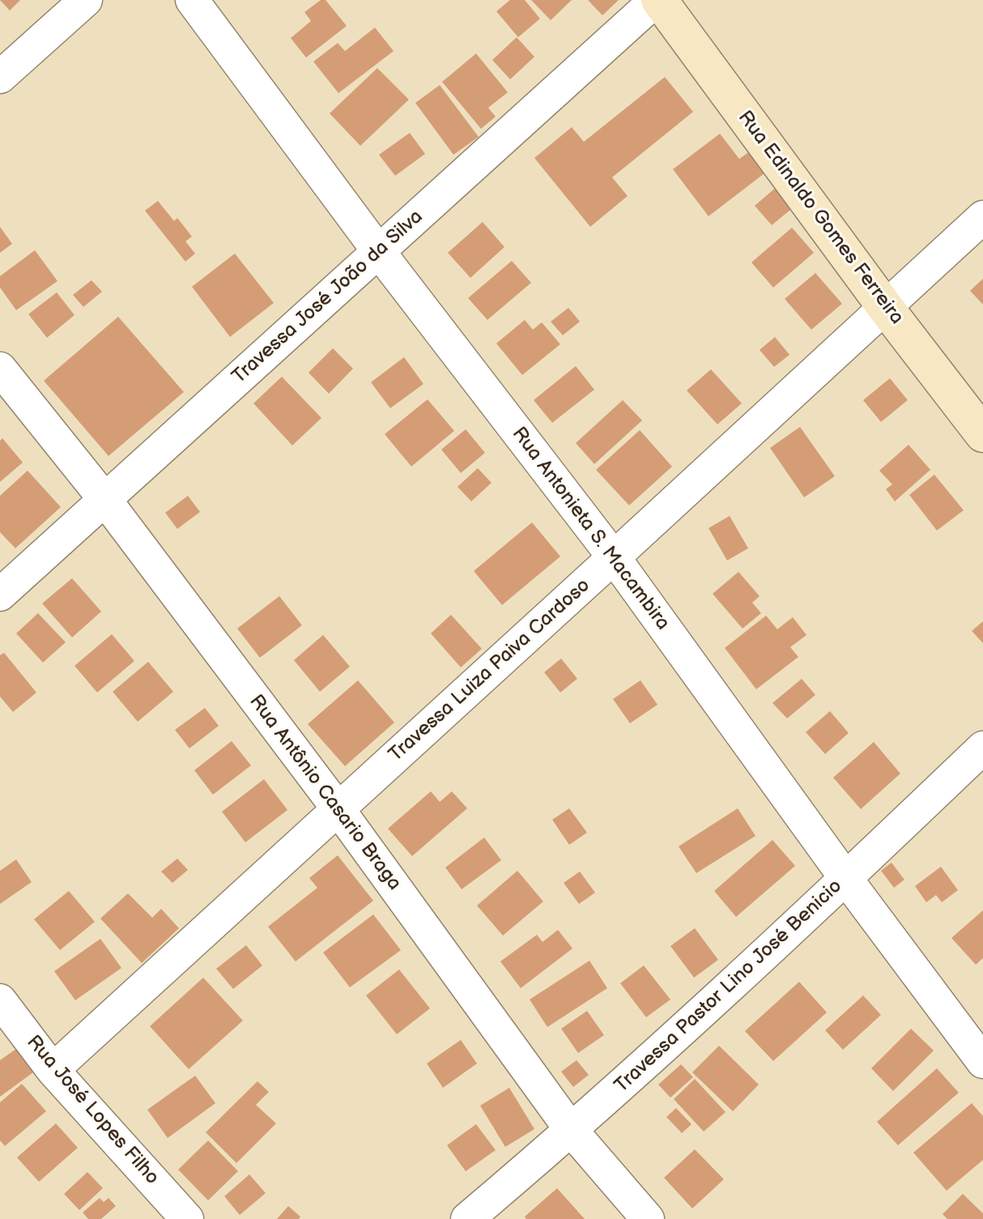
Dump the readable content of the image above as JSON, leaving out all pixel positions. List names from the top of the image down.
{
  "streets": {
    "street": [
      "Rua Edinaldo Gomes Ferreira",
      "Travessa José João da Silva",
      "Rua Antonieta S. Macambira",
      "Travessa Luiza Paiva Cardoso",
      "Rua Antônio Casario Braga",
      "Travessa Pastor Lino José Benicio",
      "Rua José Lopes Filho"
    ]
  },
  "crossings": [
    ["Rua Edinaldo Gomes Ferreira", "Travessa José João da Silva"],
    ["Rua Edinaldo Gomes Ferreira", "Travessa Luiza Paiva Cardoso"],
    ["Travessa José João da Silva", "Rua Antonieta S. Macambira"],
    ["Travessa José João da Silva", "Rua Antônio Casario Braga"],
    ["Rua Antonieta S. Macambira", "Travessa Luiza Paiva Cardoso"],
    ["Rua Antonieta S. Macambira", "Travessa Pastor Lino José Benicio"],
    ["Travessa Luiza Paiva Cardoso", "Rua Antônio Casario Braga"],
    ["Travessa Luiza Paiva Cardoso", "Rua José Lopes Filho"],
    ["Rua Antônio Casario Braga", "Travessa Pastor Lino José Benicio"]
  ]
}
